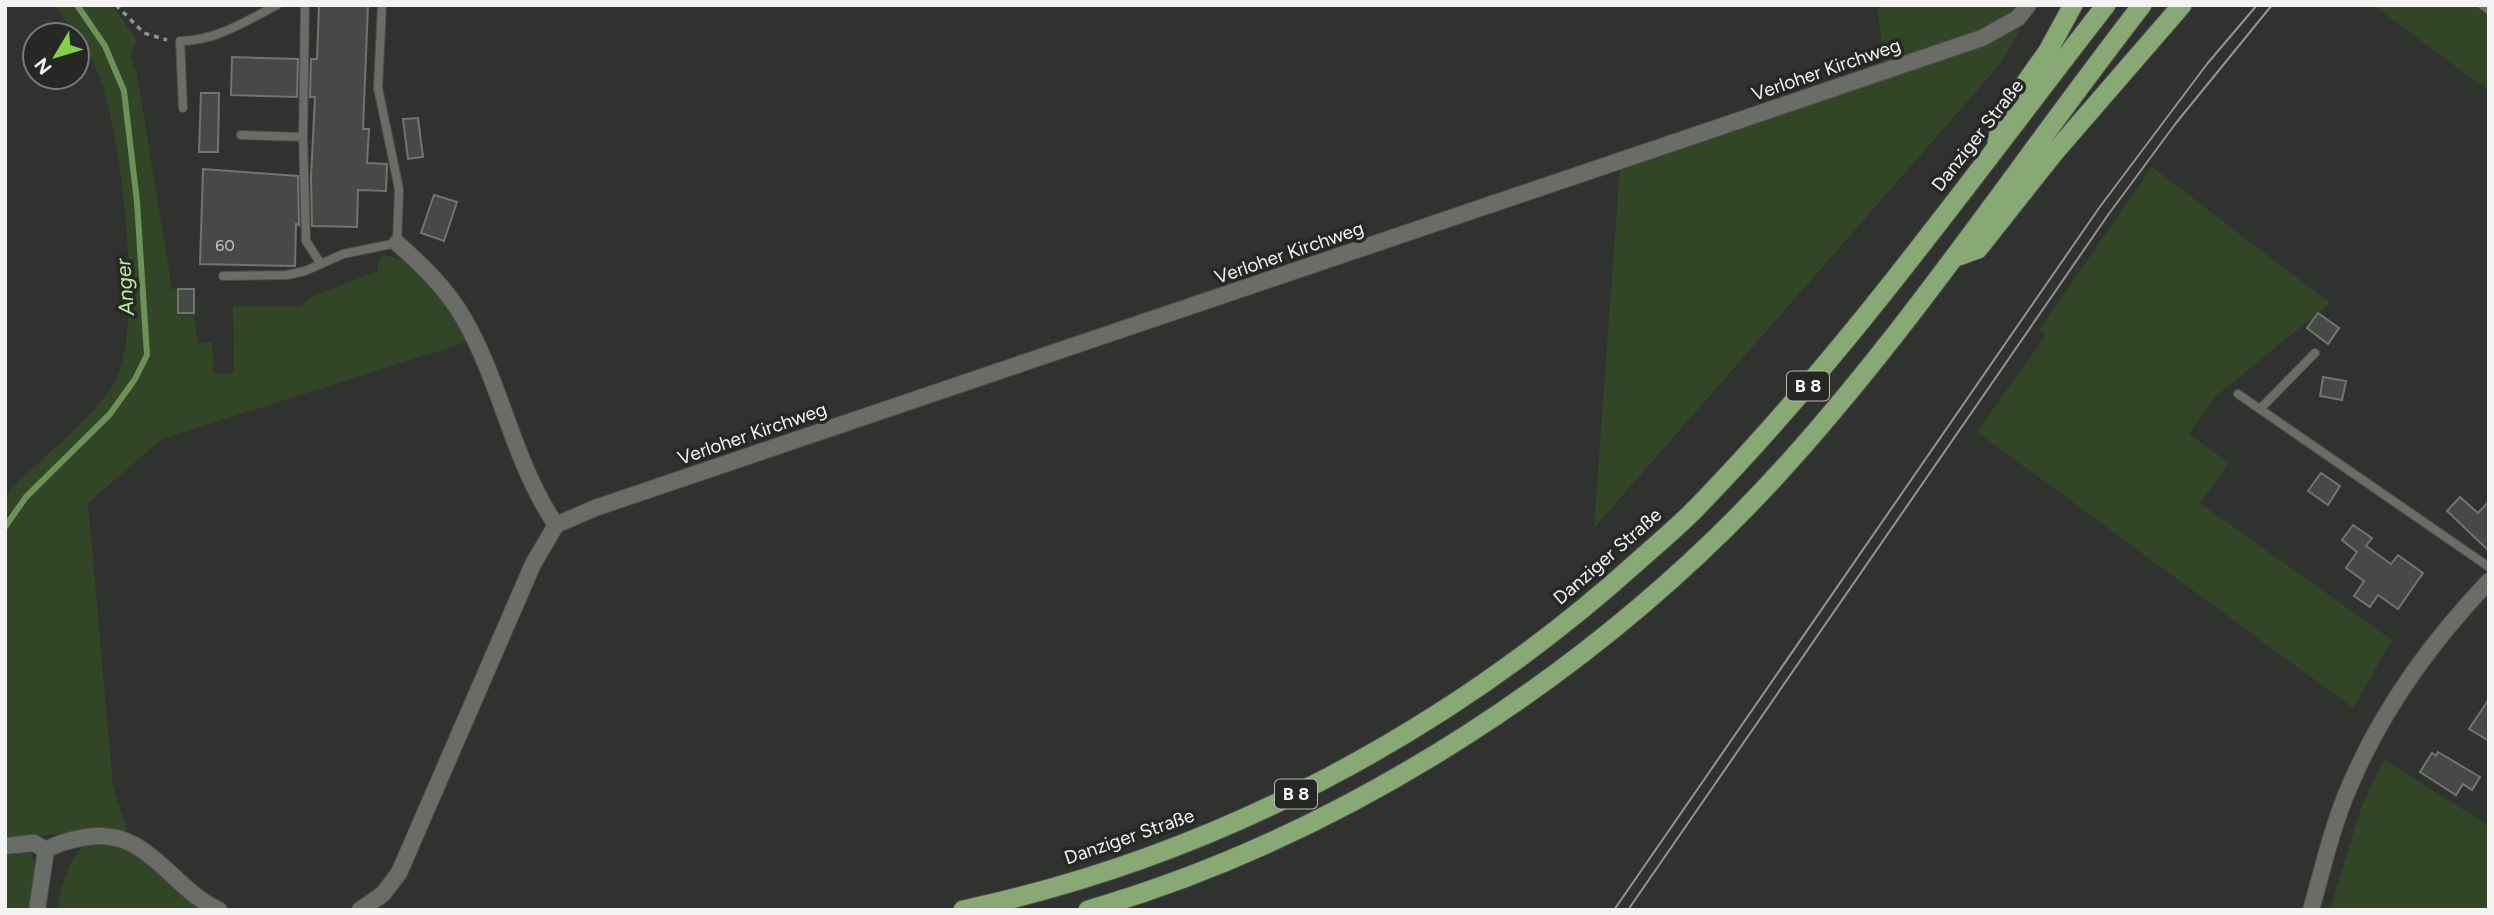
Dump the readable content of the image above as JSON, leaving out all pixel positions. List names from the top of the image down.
{
  "streets": {
    "highway": ["Danziger Straße", "B 8"],
    "street": ["Verloher Kirchweg"]
  },
  "water": ["Anger"],
  "house_numbers": ["60"],
  "north": "bottom left"
}
